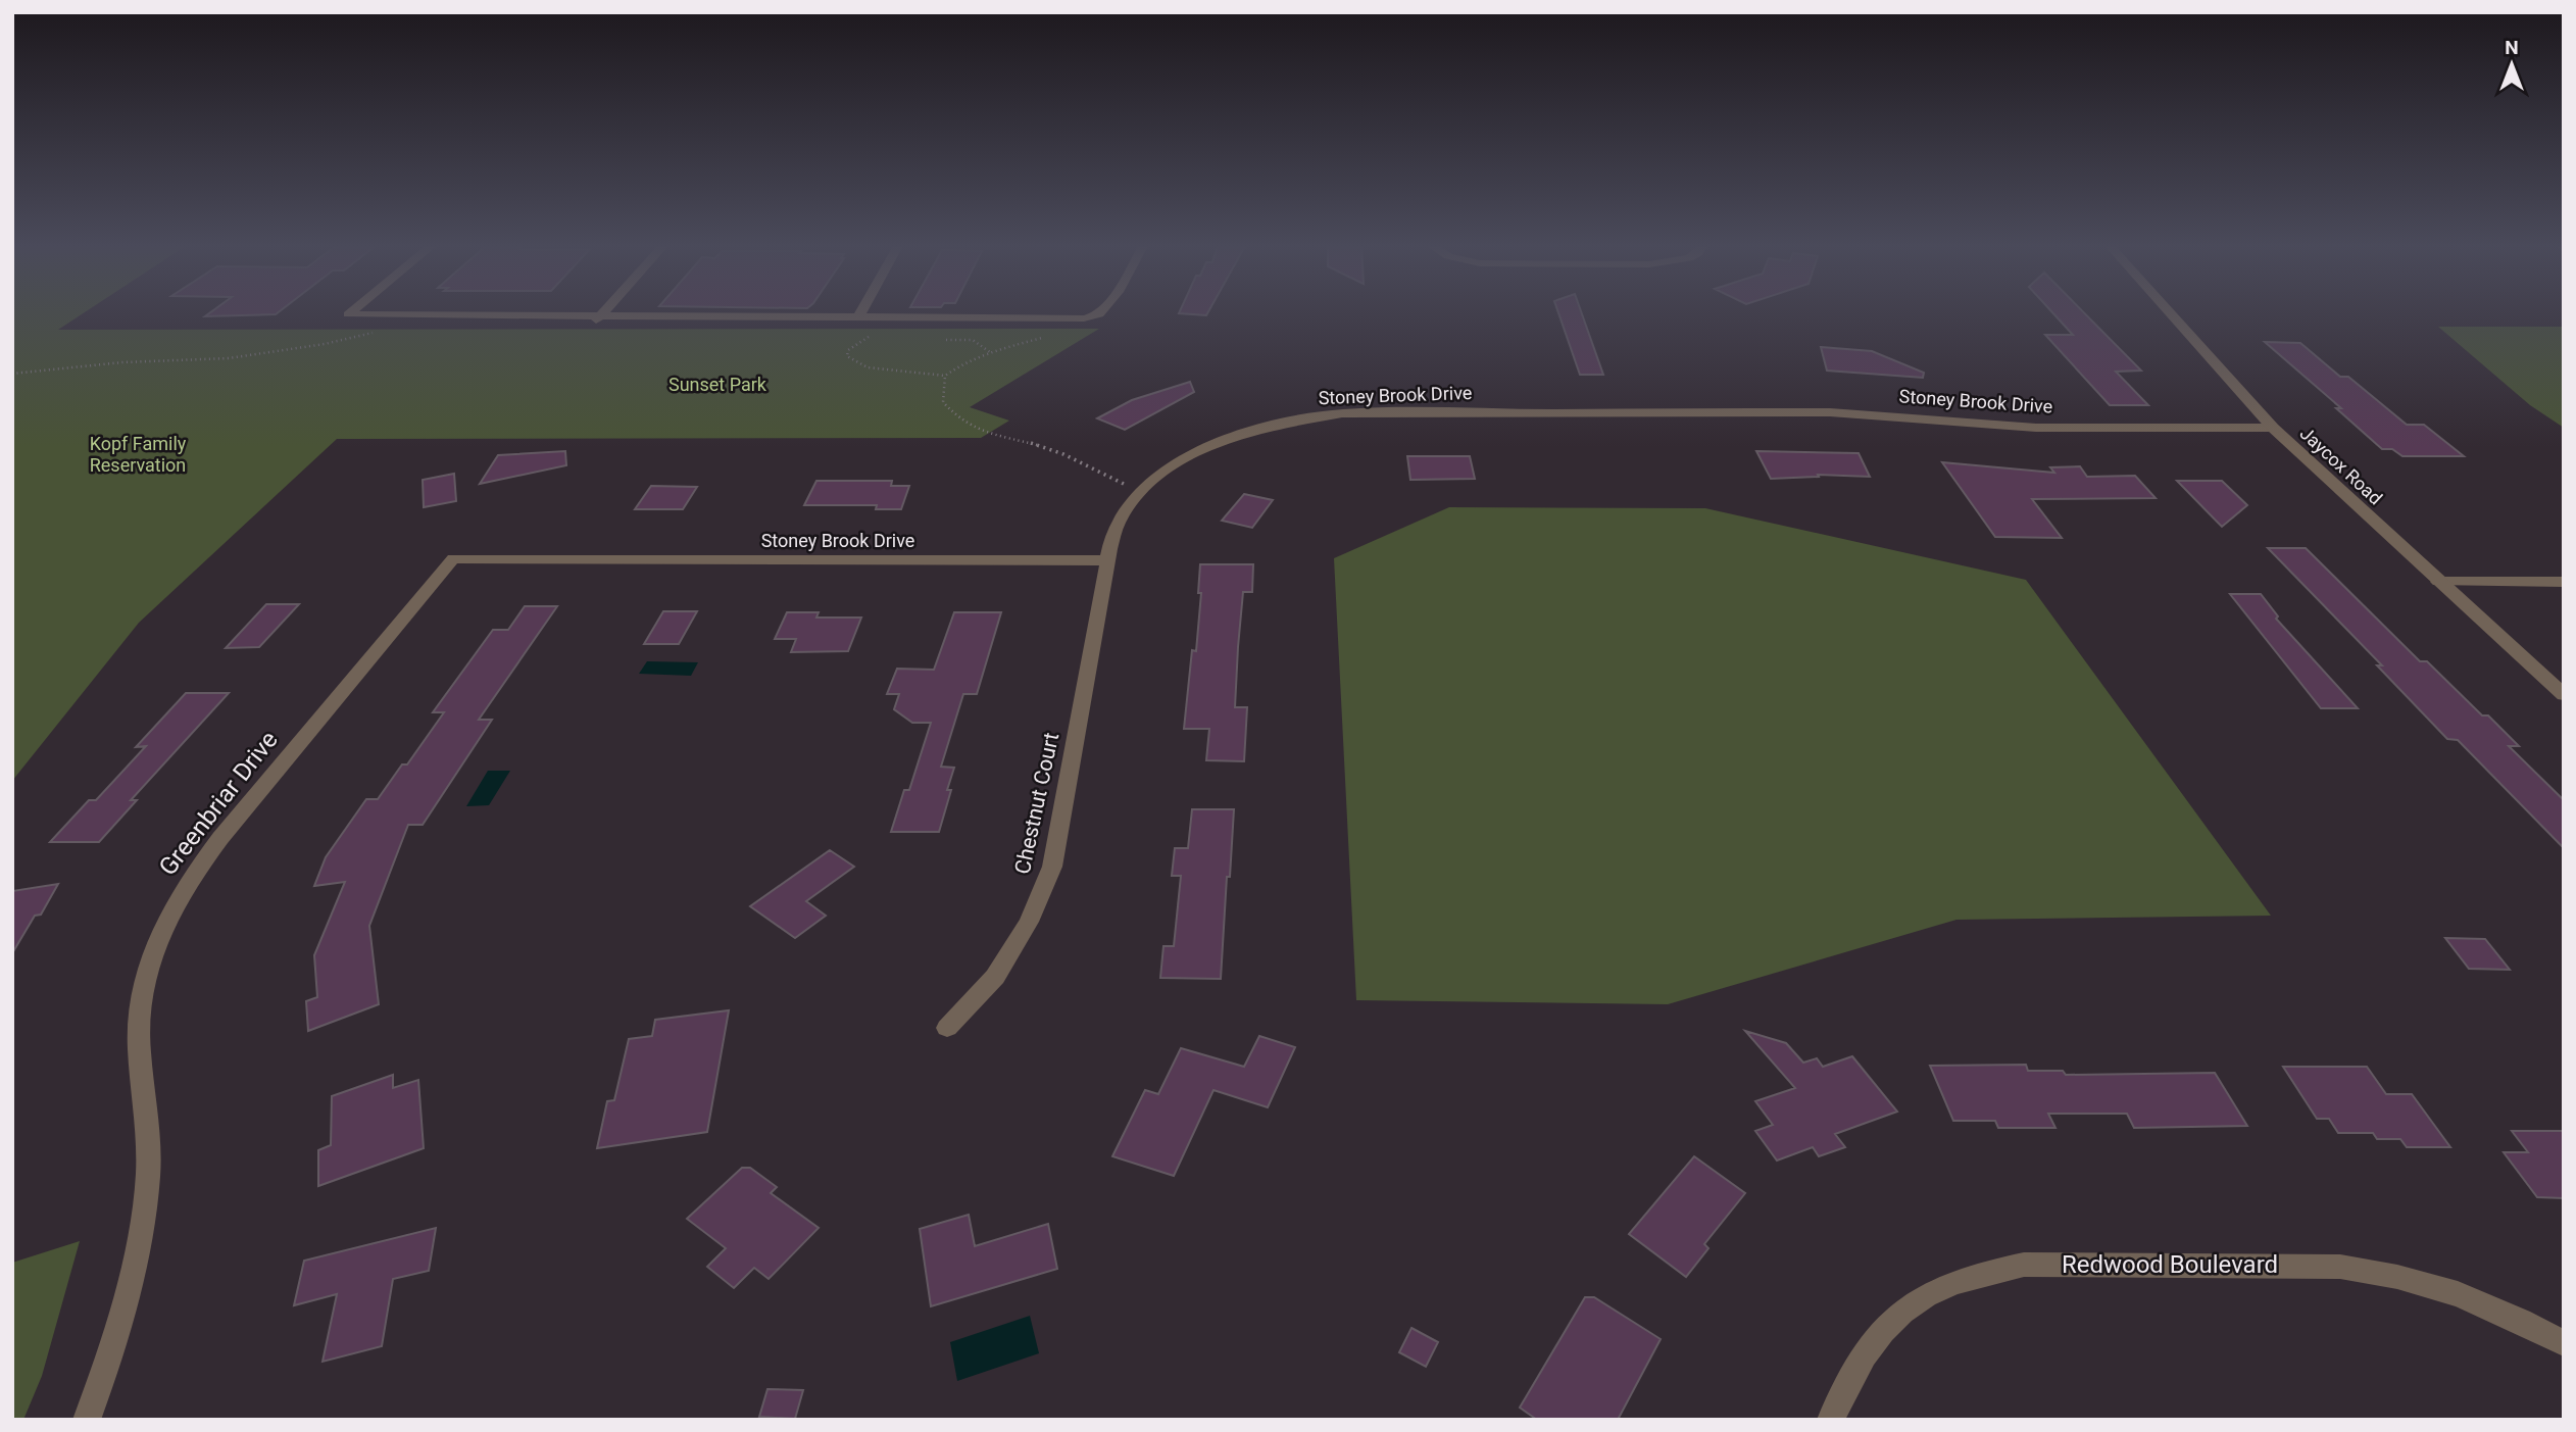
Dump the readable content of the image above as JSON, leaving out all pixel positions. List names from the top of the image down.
{
  "streets": {
    "street": [
      "Stoney Brook Drive",
      "Jaycox Road",
      "Greenbriar Drive",
      "Chestnut Court",
      "Redwood Boulevard"
    ]
  },
  "crossings": [
    ["Stoney Brook Drive", "Jaycox Road"],
    ["Stoney Brook Drive", "Greenbriar Drive"],
    ["Stoney Brook Drive", "Chestnut Court"]
  ],
  "parks": ["Sunset Park", "Kopf Family Reservation"],
  "north": "top"
}
